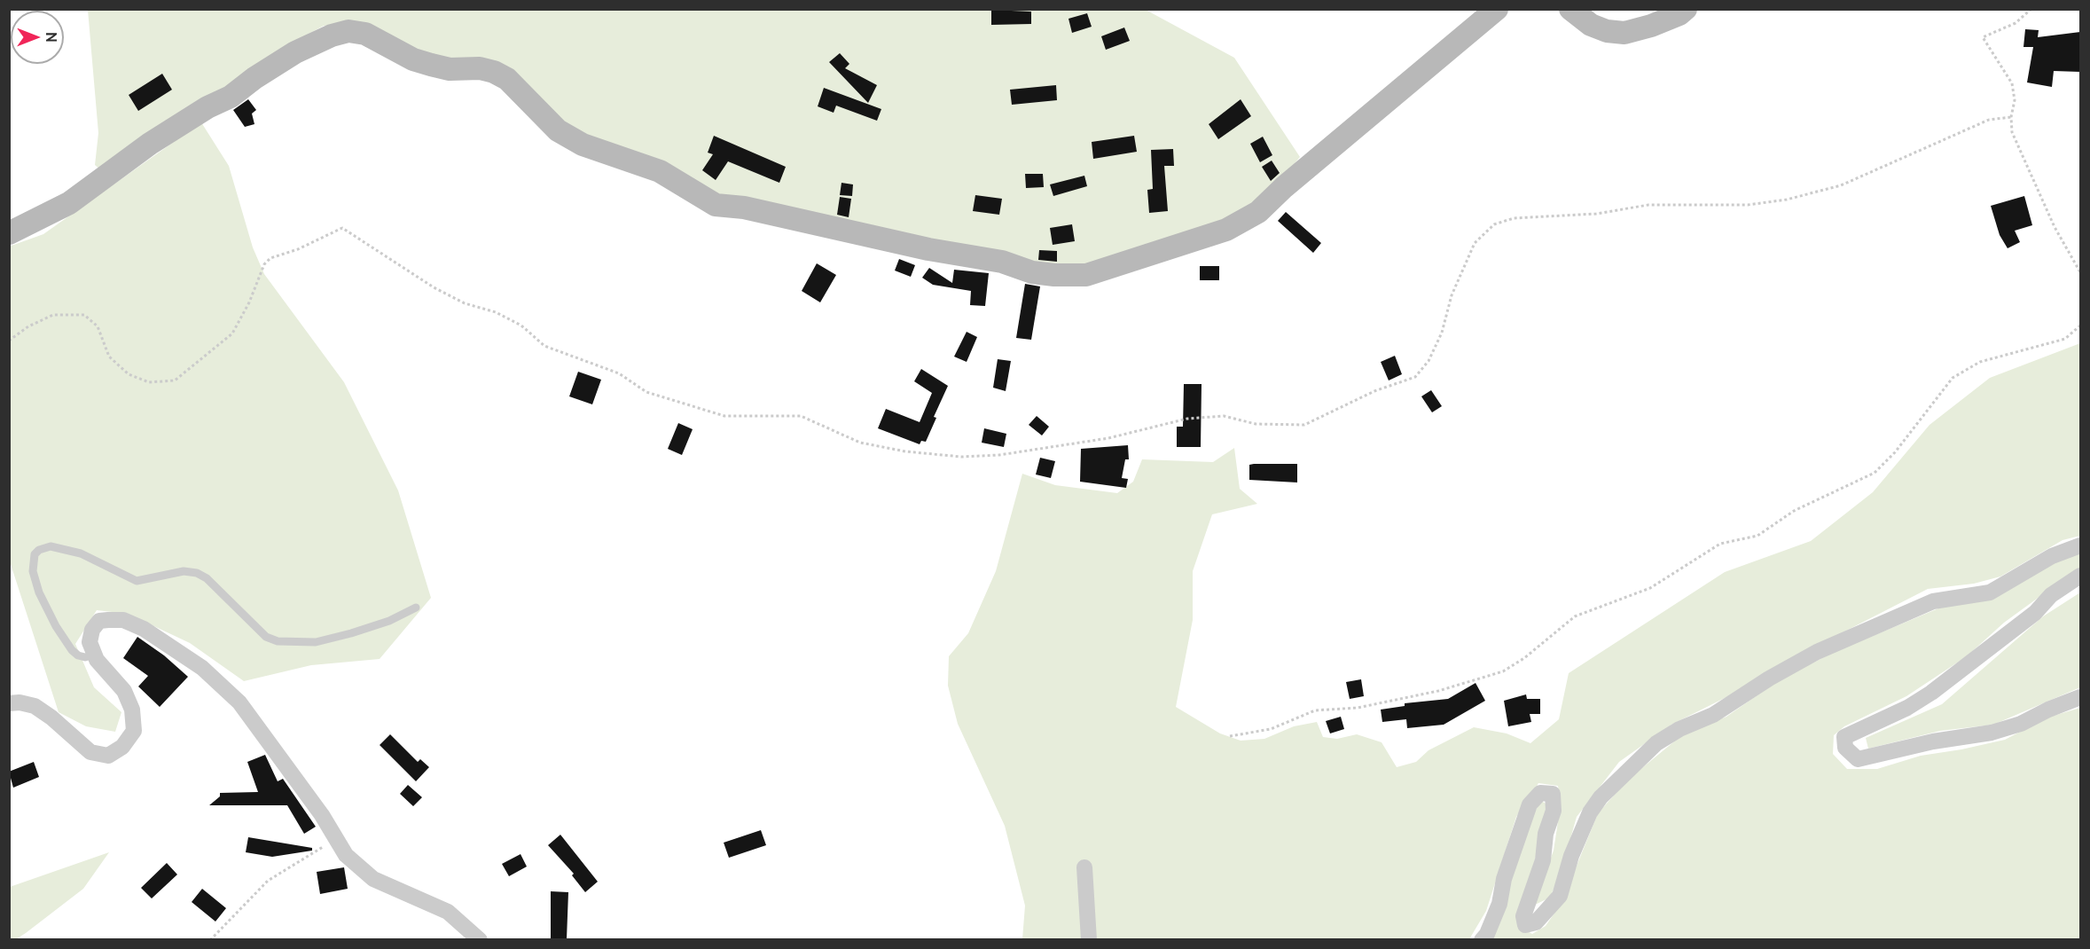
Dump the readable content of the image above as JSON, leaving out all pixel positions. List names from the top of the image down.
{
  "north": "right"
}
